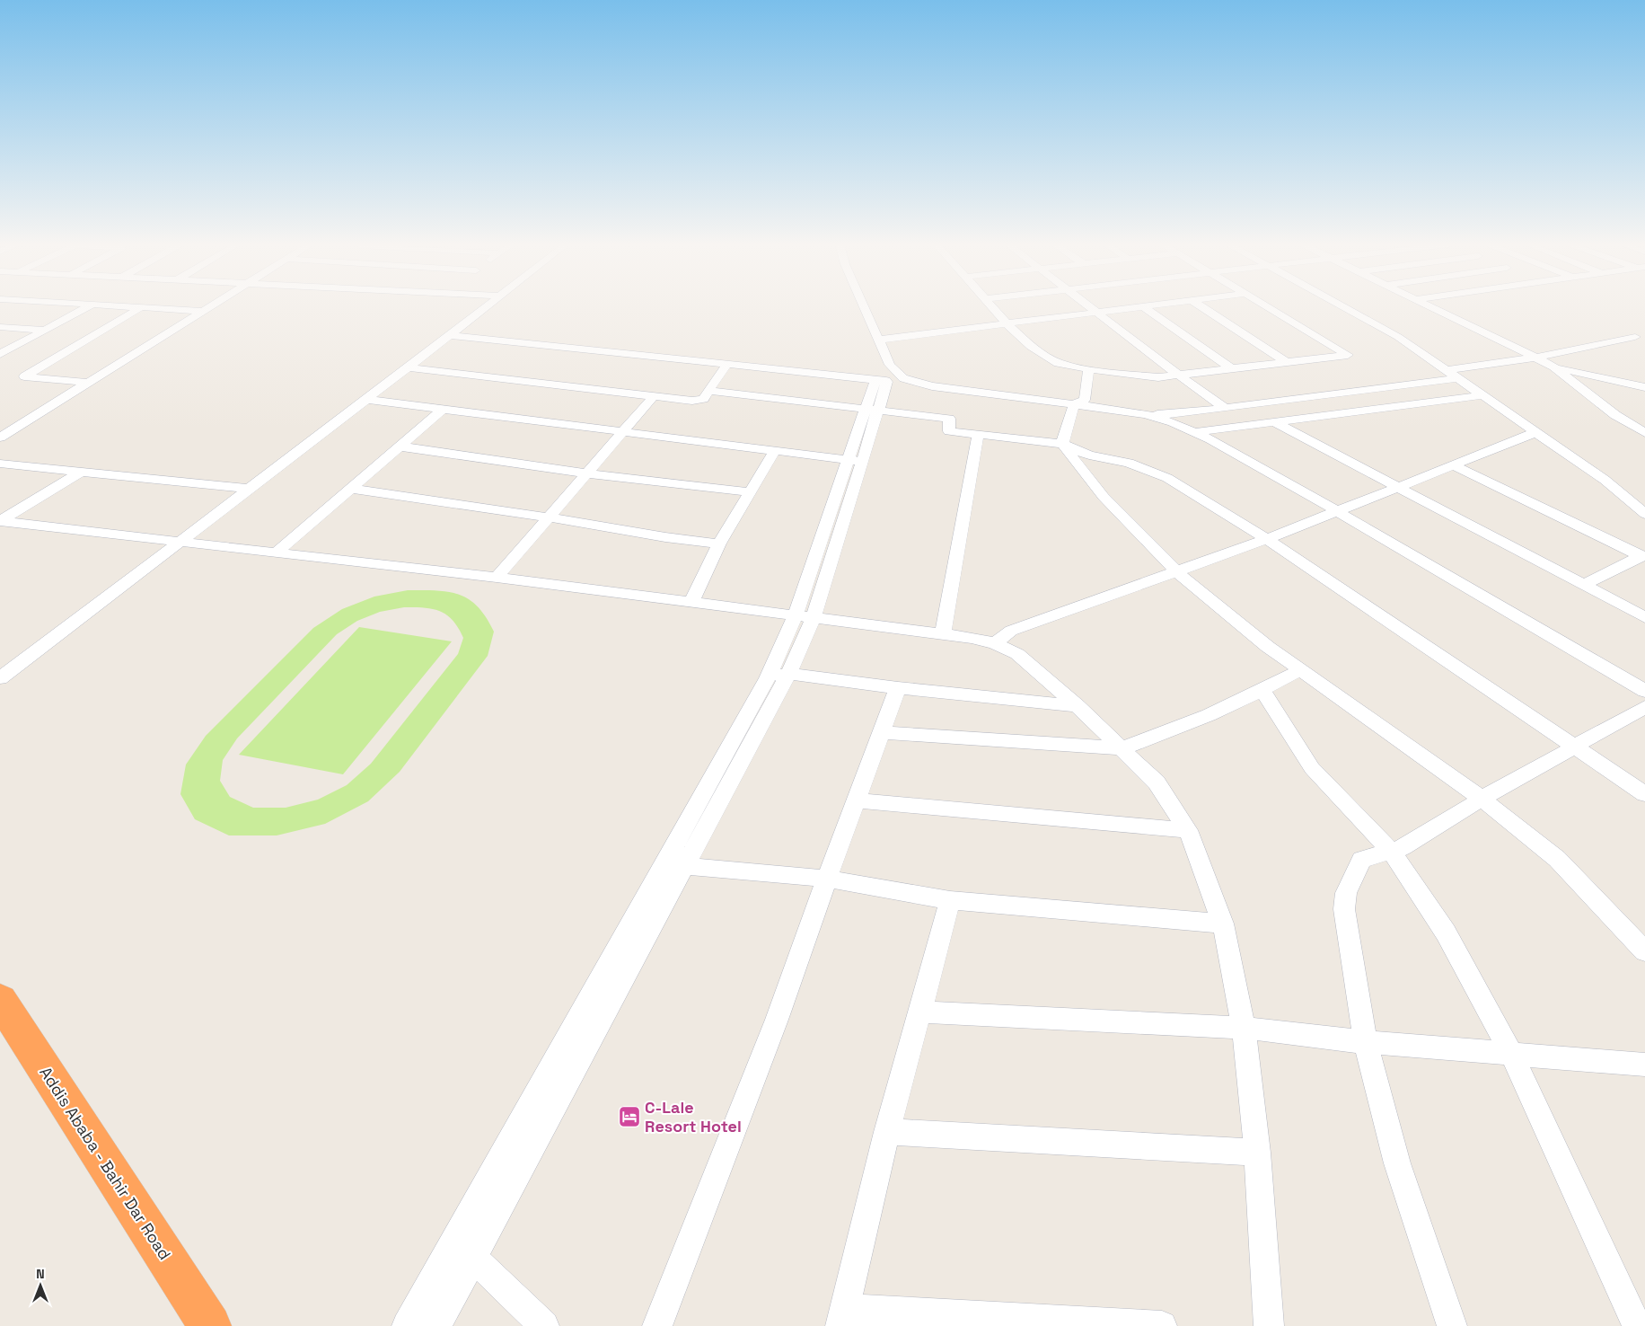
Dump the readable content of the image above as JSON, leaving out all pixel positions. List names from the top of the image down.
{
  "streets": {
    "highway": ["Addis Ababa - Bahir Dar Road"]
  },
  "places": {
    "hotel": ["C-Lale Resort Hotel"]
  },
  "north": "top"
}
